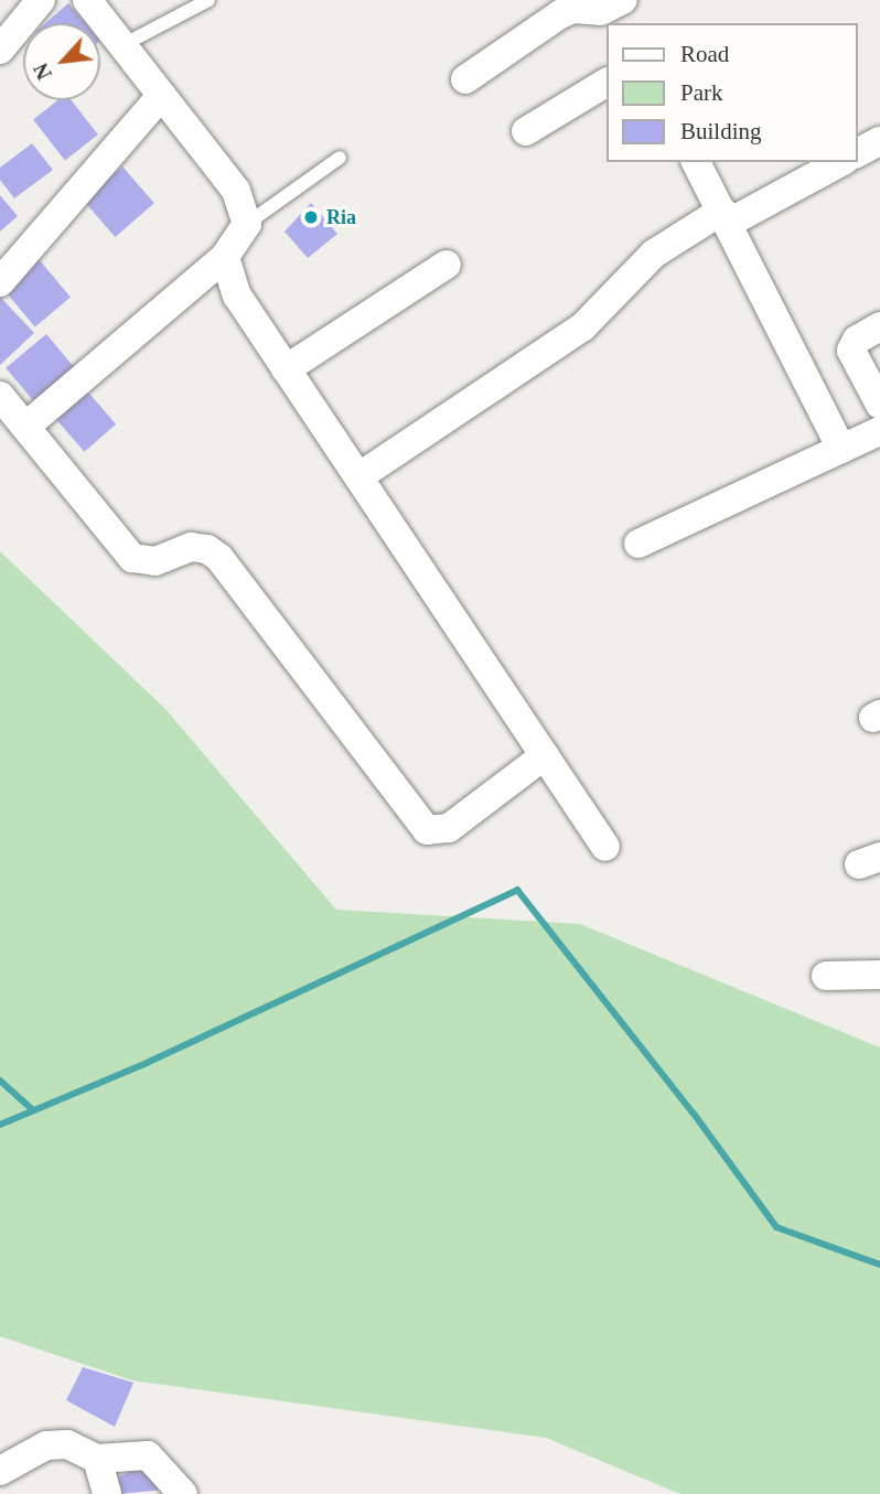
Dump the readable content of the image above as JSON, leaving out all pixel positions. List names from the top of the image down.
{
  "places": ["Ria"],
  "legend": ["Road", "Park", "Building"],
  "north": "bottom left"
}
